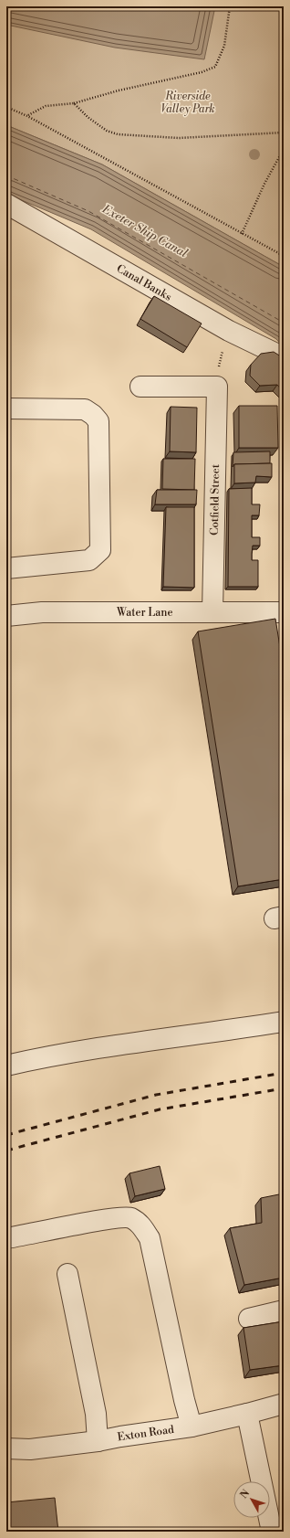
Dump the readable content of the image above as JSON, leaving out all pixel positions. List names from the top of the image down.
{
  "streets": {
    "street": [
      "Canal Banks",
      "Cotfield Street",
      "Water Lane",
      "Exton Road"
    ]
  },
  "crossings": [
    ["Cotfield Street", "Water Lane"]
  ],
  "water": ["Exeter Ship Canal"],
  "parks": ["Riverside Valley Park"],
  "north": "top left"
}
